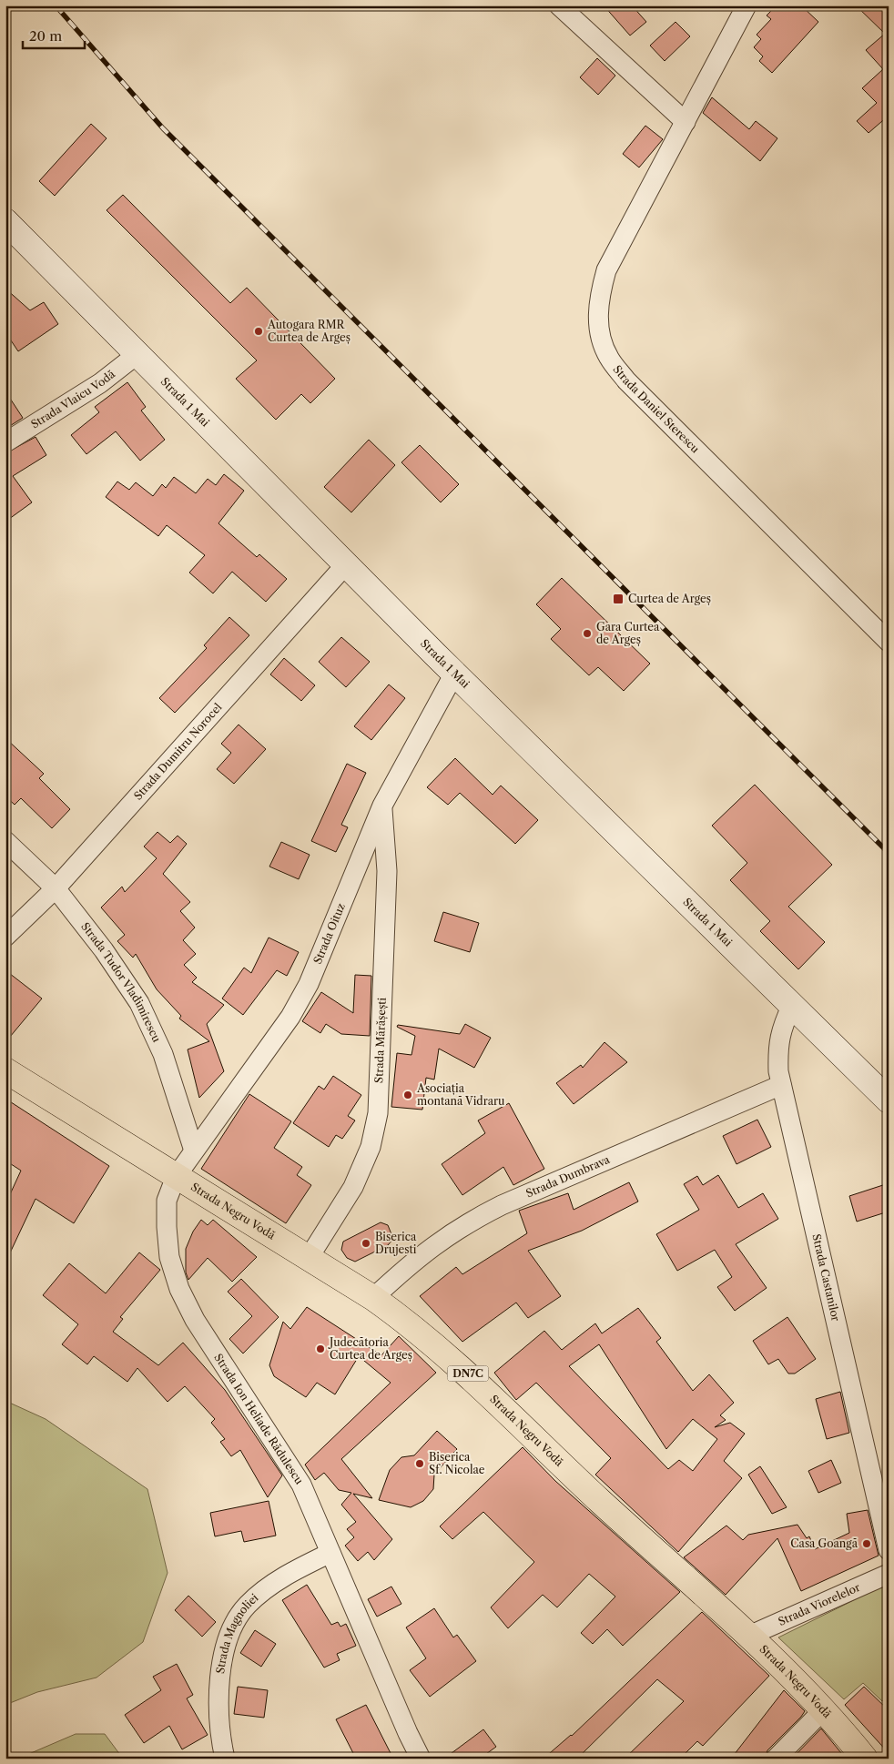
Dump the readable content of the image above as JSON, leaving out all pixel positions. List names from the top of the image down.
{
  "streets": {
    "main road": ["Strada 1 Mai", "Strada Negru Vodă", "DN7C"],
    "street": [
      "Strada Vlaicu Vodă",
      "Strada Daniel Sterescu",
      "Strada Dumitru Norocel",
      "Strada Oituz",
      "Strada Tudor Vladimirescu",
      "Strada Mărășești",
      "Strada Dumbrava",
      "Strada Castanilor",
      "Strada Ion Heliade Rădulescu",
      "Strada Viorelelor",
      "Strada Magnoliei"
    ]
  },
  "crossings": [
    ["Strada Vlaicu Vodă", "Strada 1 Mai"],
    ["Strada 1 Mai", "Strada Dumitru Norocel"],
    ["Strada 1 Mai", "Strada Oituz"],
    ["Strada 1 Mai", "Strada Castanilor"],
    ["Strada Dumitru Norocel", "Strada Tudor Vladimirescu"],
    ["Strada Oituz", "Strada Tudor Vladimirescu"],
    ["Strada Oituz", "Strada Mărășești"],
    ["Strada Oituz", "Strada Negru Vodă"],
    ["Strada Oituz", "Strada Ion Heliade Rădulescu"],
    ["Strada Mărășești", "Strada Negru Vodă"],
    ["Strada Dumbrava", "Strada Negru Vodă"],
    ["Strada Dumbrava", "Strada Castanilor"],
    ["Strada Negru Vodă", "Strada Ion Heliade Rădulescu"],
    ["Strada Negru Vodă", "Strada Viorelelor"],
    ["Strada Ion Heliade Rădulescu", "Strada Magnoliei"]
  ],
  "places": {
    "other": [
      "Autogara RMR Curtea de Argeș",
      "Gara Curtea de Argeș",
      "Asociația montană Vidraru",
      "Biserica Drujesti",
      "Judecătoria Curtea de Argeș",
      "Biserica Sf. Nicolae",
      "Casa Goangă"
    ],
    "transit": ["Curtea de Argeș"]
  },
  "scale_bar": "20 m"
}
